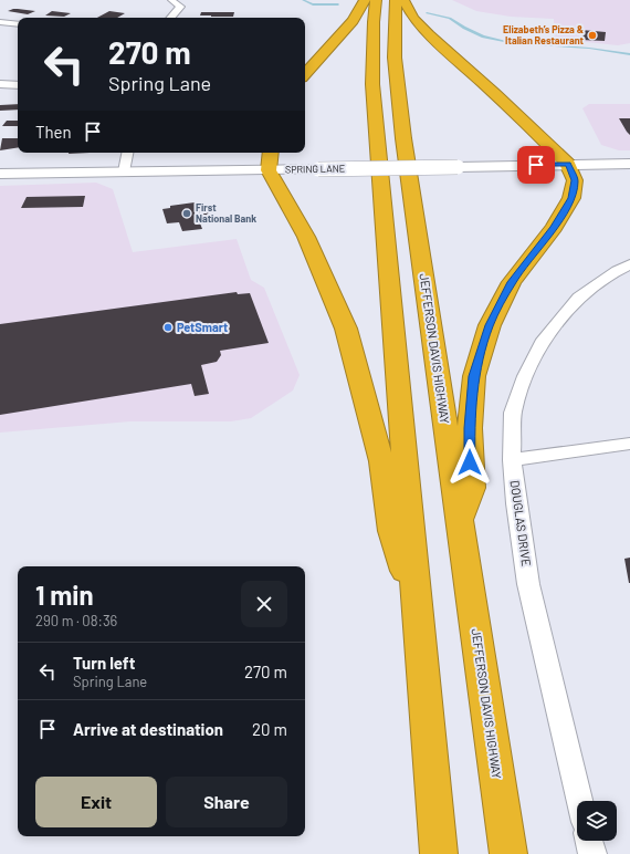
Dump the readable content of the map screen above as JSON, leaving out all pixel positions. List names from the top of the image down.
{
  "streets": {
    "highway": ["JEFFERSON DAVIS HIGHWAY"],
    "street": ["SPRING LANE", "DOUGLAS DRIVE"]
  },
  "places": ["Elizabeth’s Pizza & Italian Restaurant", "First National Bank", "PetSmart"],
  "page": {
    "turn": ["270 m", "Spring Lane"],
    "then": "Then",
    "heading": ["1 min", "290 m · 08:36"],
    "list": [
      {
        "name": "Turn left",
        "note": "Spring Lane",
        "value": "270 m"
      },
      {
        "name": "Arrive at destination",
        "value": "20 m"
      }
    ],
    "buttons": ["Exit", "Share"]
  }
}
